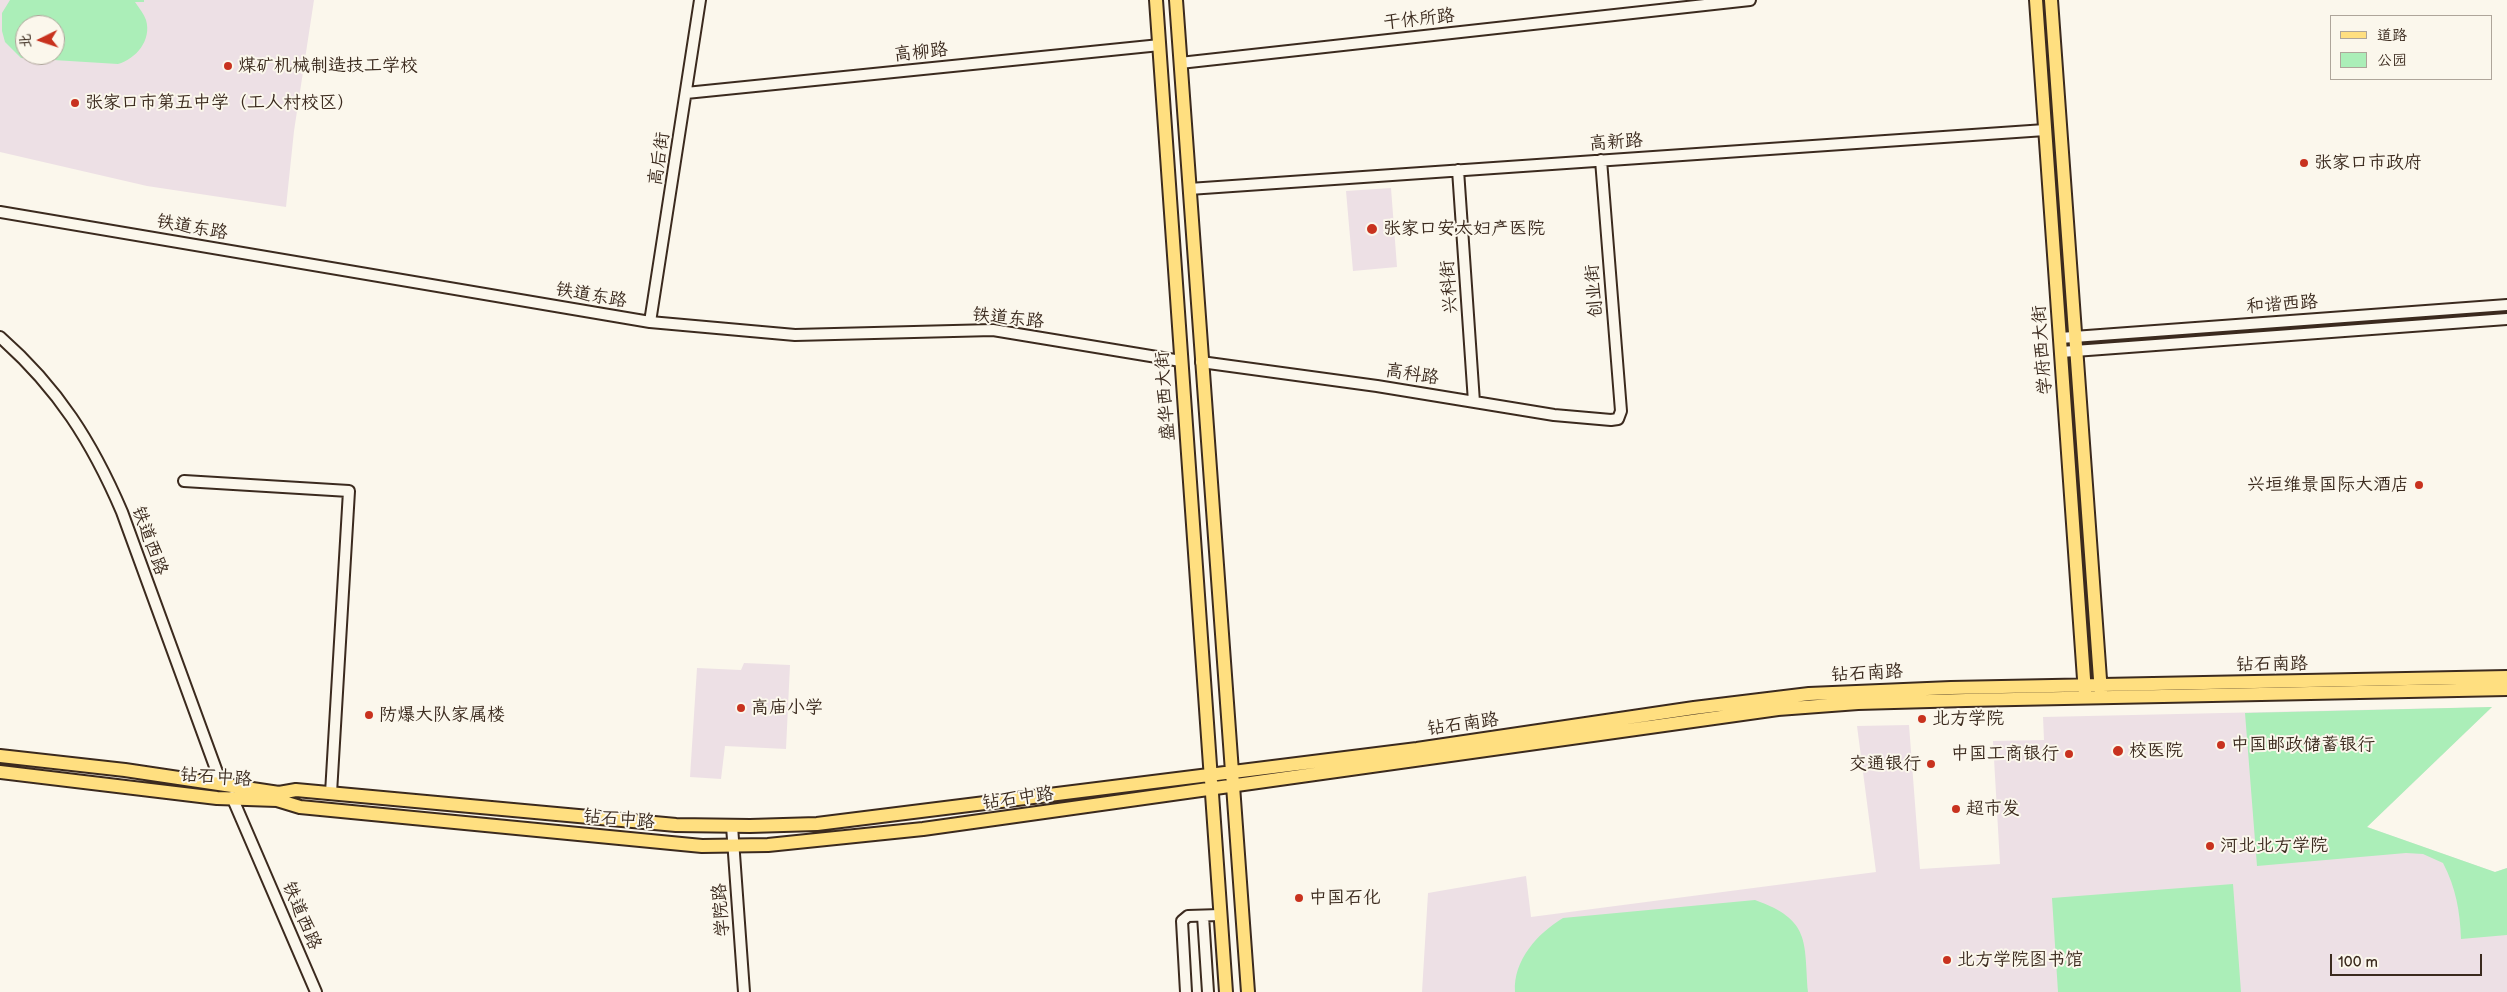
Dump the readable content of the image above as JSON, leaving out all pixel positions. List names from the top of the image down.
{
  "streets": {
    "main road": [
      "学府西大街",
      "盛华西大街",
      "钻石南路",
      "钻石中路"
    ],
    "street": [
      "干休所路",
      "高柳路",
      "高新路",
      "高后街",
      "铁道东路",
      "兴科街",
      "创业街",
      "和谐西路",
      "高科路",
      "铁道西路",
      "学院路"
    ]
  },
  "crossings": [
    ["高柳路", "高后街"],
    ["高柳路", "盛华西大街"],
    ["高新路", "兴科街"],
    ["高新路", "创业街"],
    ["高新路", "学府西大街"],
    ["高后街", "铁道东路"],
    ["铁道东路", "盛华西大街"],
    ["兴科街", "高科路"],
    ["创业街", "高科路"],
    ["和谐西路", "学府西大街"],
    ["学府西大街", "钻石南路"],
    ["盛华西大街", "钻石中路"],
    ["铁道西路", "钻石中路"],
    ["钻石南路", "钻石中路"],
    ["钻石中路", "学院路"]
  ],
  "places": [
    "煤矿机械制造技工学校",
    "张家口市第五中学（工人村校区）",
    "张家口市政府",
    "张家口安太妇产医院",
    "兴垣维景国际大酒店",
    "高庙小学",
    "防爆大队家属楼",
    "北方学院",
    "中国邮政储蓄银行",
    "校医院",
    "中国工商银行",
    "交通银行",
    "超市发",
    "河北北方学院",
    "中国石化",
    "北方学院图书馆"
  ],
  "legend": ["道路", "公园"],
  "scale_bar": "100 m",
  "north": "left"
}
